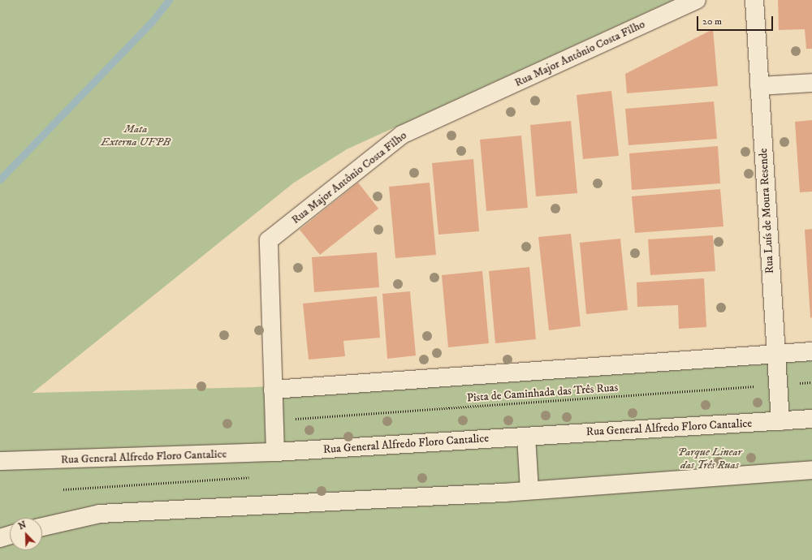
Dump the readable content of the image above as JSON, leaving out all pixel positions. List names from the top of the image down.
{
  "streets": {
    "street": ["Rua Major Antônio Costa Filho", "Rua Luís de Moura Resende", "Rua General Alfredo Floro Cantalice"],
    "path": ["Pista de Caminhada das Três Ruas"]
  },
  "crossings": [
    ["Rua Major Antônio Costa Filho", "Pista de Caminhada das Três Ruas"],
    ["Rua Major Antônio Costa Filho", "Rua General Alfredo Floro Cantalice"],
    ["Rua Luís de Moura Resende", "Pista de Caminhada das Três Ruas"],
    ["Rua Luís de Moura Resende", "Rua General Alfredo Floro Cantalice"]
  ],
  "parks": ["Mata Externa UFPB", "Parque Linear das Três Ruas"],
  "scale_bar": "20 m",
  "north": "top left"
}
